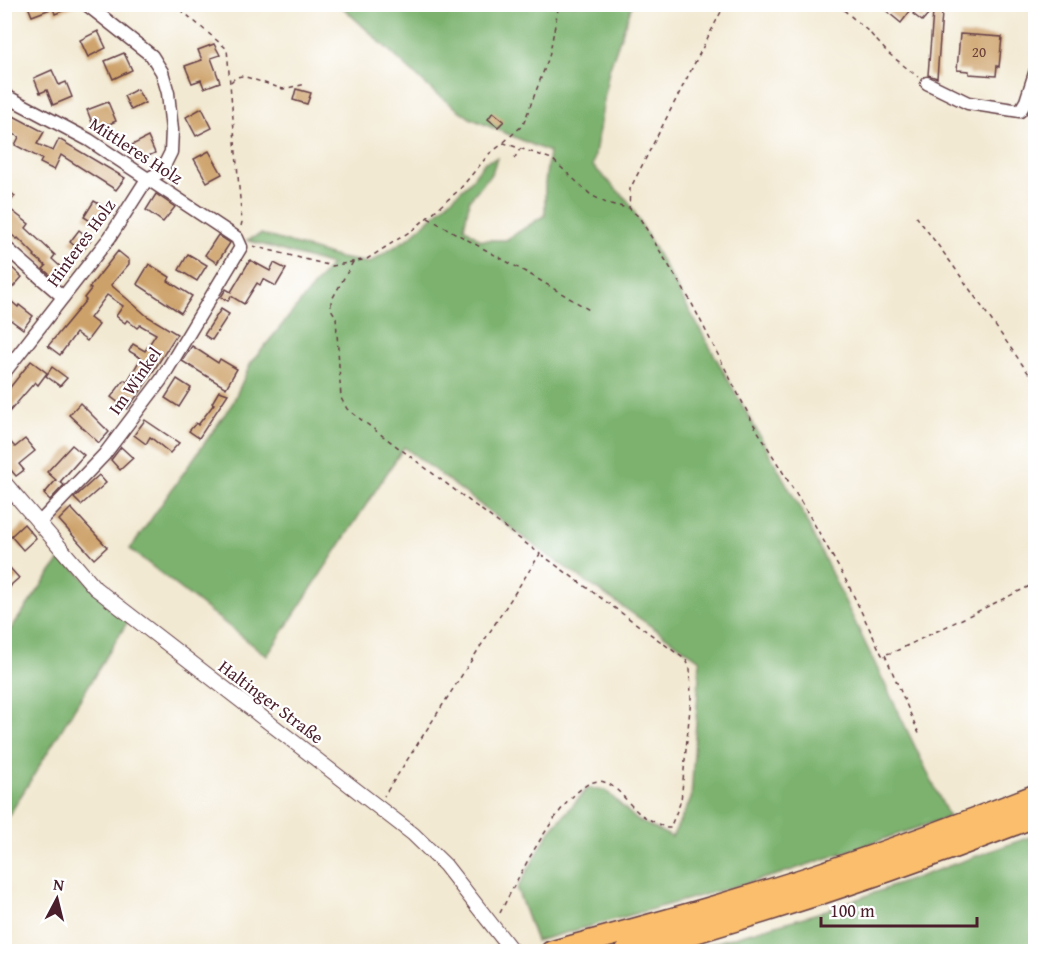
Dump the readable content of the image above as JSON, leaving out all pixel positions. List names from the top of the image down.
{
  "streets": {
    "street": [
      "Mittleres Holz",
      "Hinteres Holz",
      "Im Winkel",
      "Haltinger Straße"
    ]
  },
  "crossings": [
    ["Mittleres Holz", "Hinteres Holz"],
    ["Mittleres Holz", "Im Winkel"],
    ["Im Winkel", "Haltinger Straße"]
  ],
  "house_numbers": ["20"],
  "scale_bar": "100 m",
  "north": "top"
}
